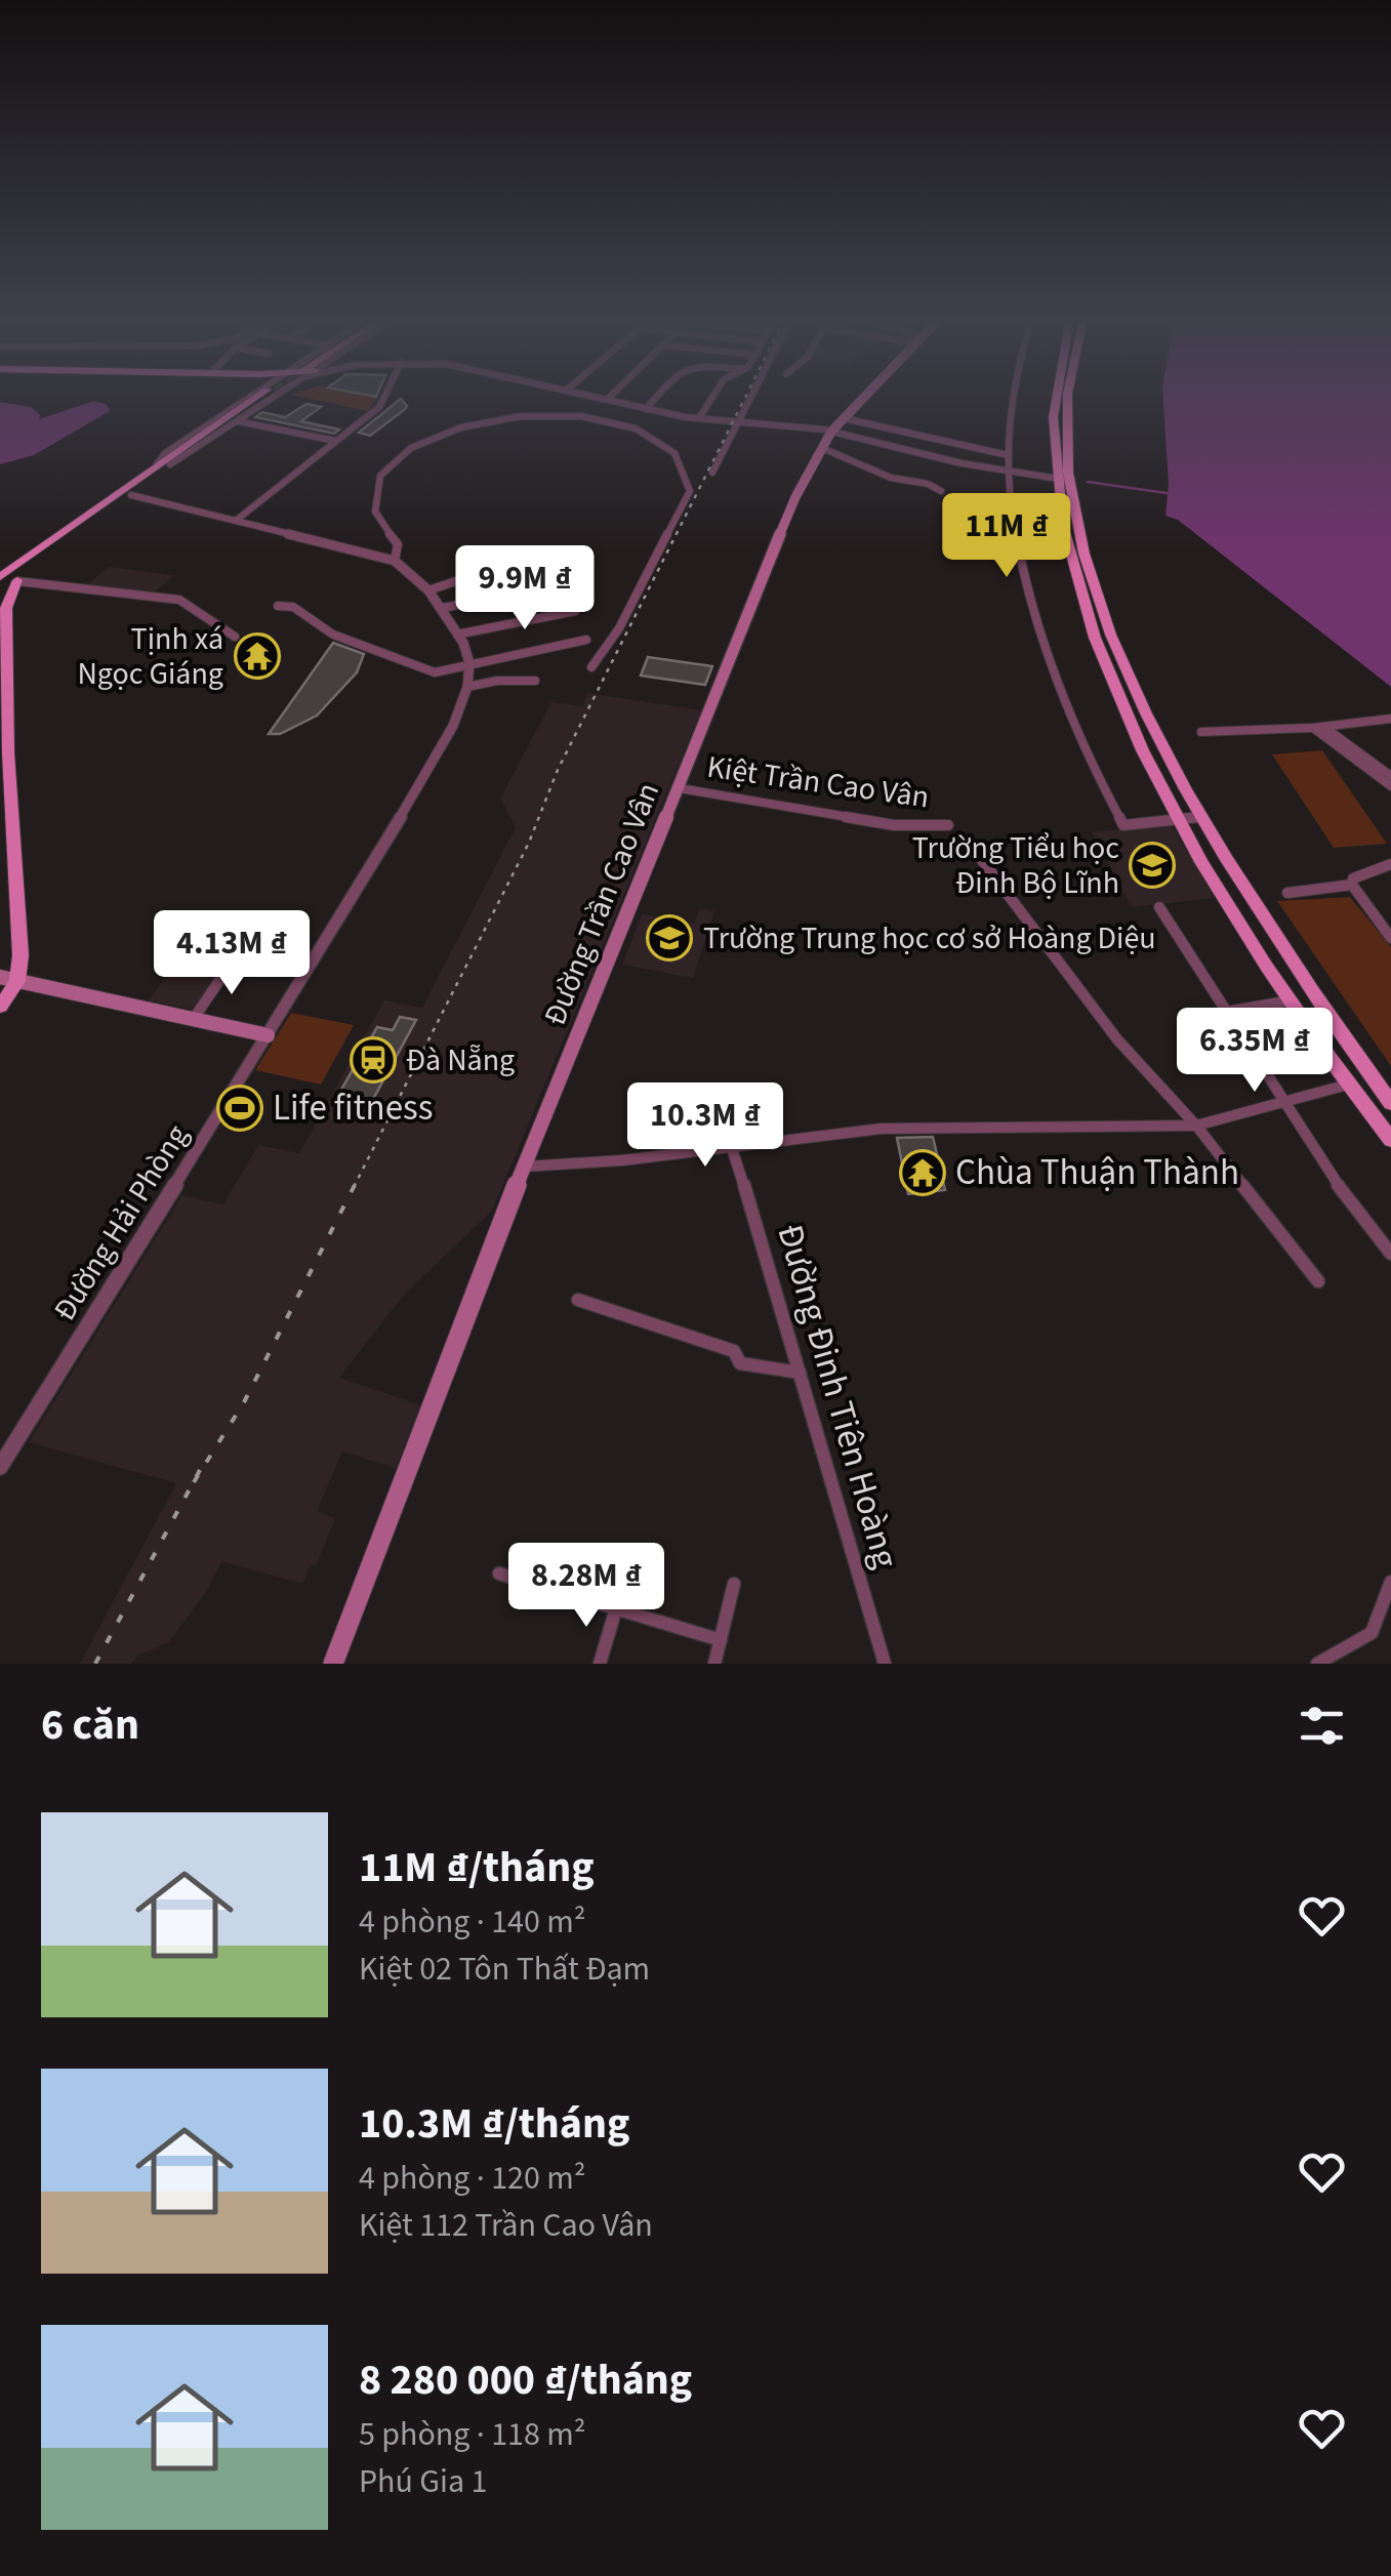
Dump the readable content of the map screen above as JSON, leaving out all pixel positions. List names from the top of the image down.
{
  "streets": {
    "main road": ["Đường Trần Cao Vân"],
    "street": ["Kiệt Trần Cao Vân", "Đường Hải Phòng", "Đường Đinh Tiên Hoàng"]
  },
  "crossings": [
    ["Kiệt Trần Cao Vân", "Đường Trần Cao Vân"]
  ],
  "places": {
    "temple": ["Tịnh xá Ngọc Giáng", "Chùa Thuận Thành"],
    "school or university": ["Trường Tiểu học Đinh Bộ Lĩnh", "Trường Trung học cơ sở Hoàng Diệu"],
    "station": ["Đà Nẵng"],
    "sports": ["Life fitness"]
  },
  "page": {
    "price": [
      "11M ₫",
      "9.9M ₫",
      "4.13M ₫",
      "6.35M ₫",
      "10.3M ₫",
      "8.28M ₫"
    ],
    "heading": "6 căn",
    "list": [
      {
        "name": "11M ₫/tháng",
        "note": "4 phòng · 140 m² · Kiệt 02 Tôn Thất Đạm"
      },
      {
        "name": "10.3M ₫/tháng",
        "note": "4 phòng · 120 m² · Kiệt 112 Trần Cao Vân"
      },
      {
        "name": "8 280 000 ₫/tháng",
        "note": "5 phòng · 118 m² · Phú Gia 1"
      }
    ]
  }
}
